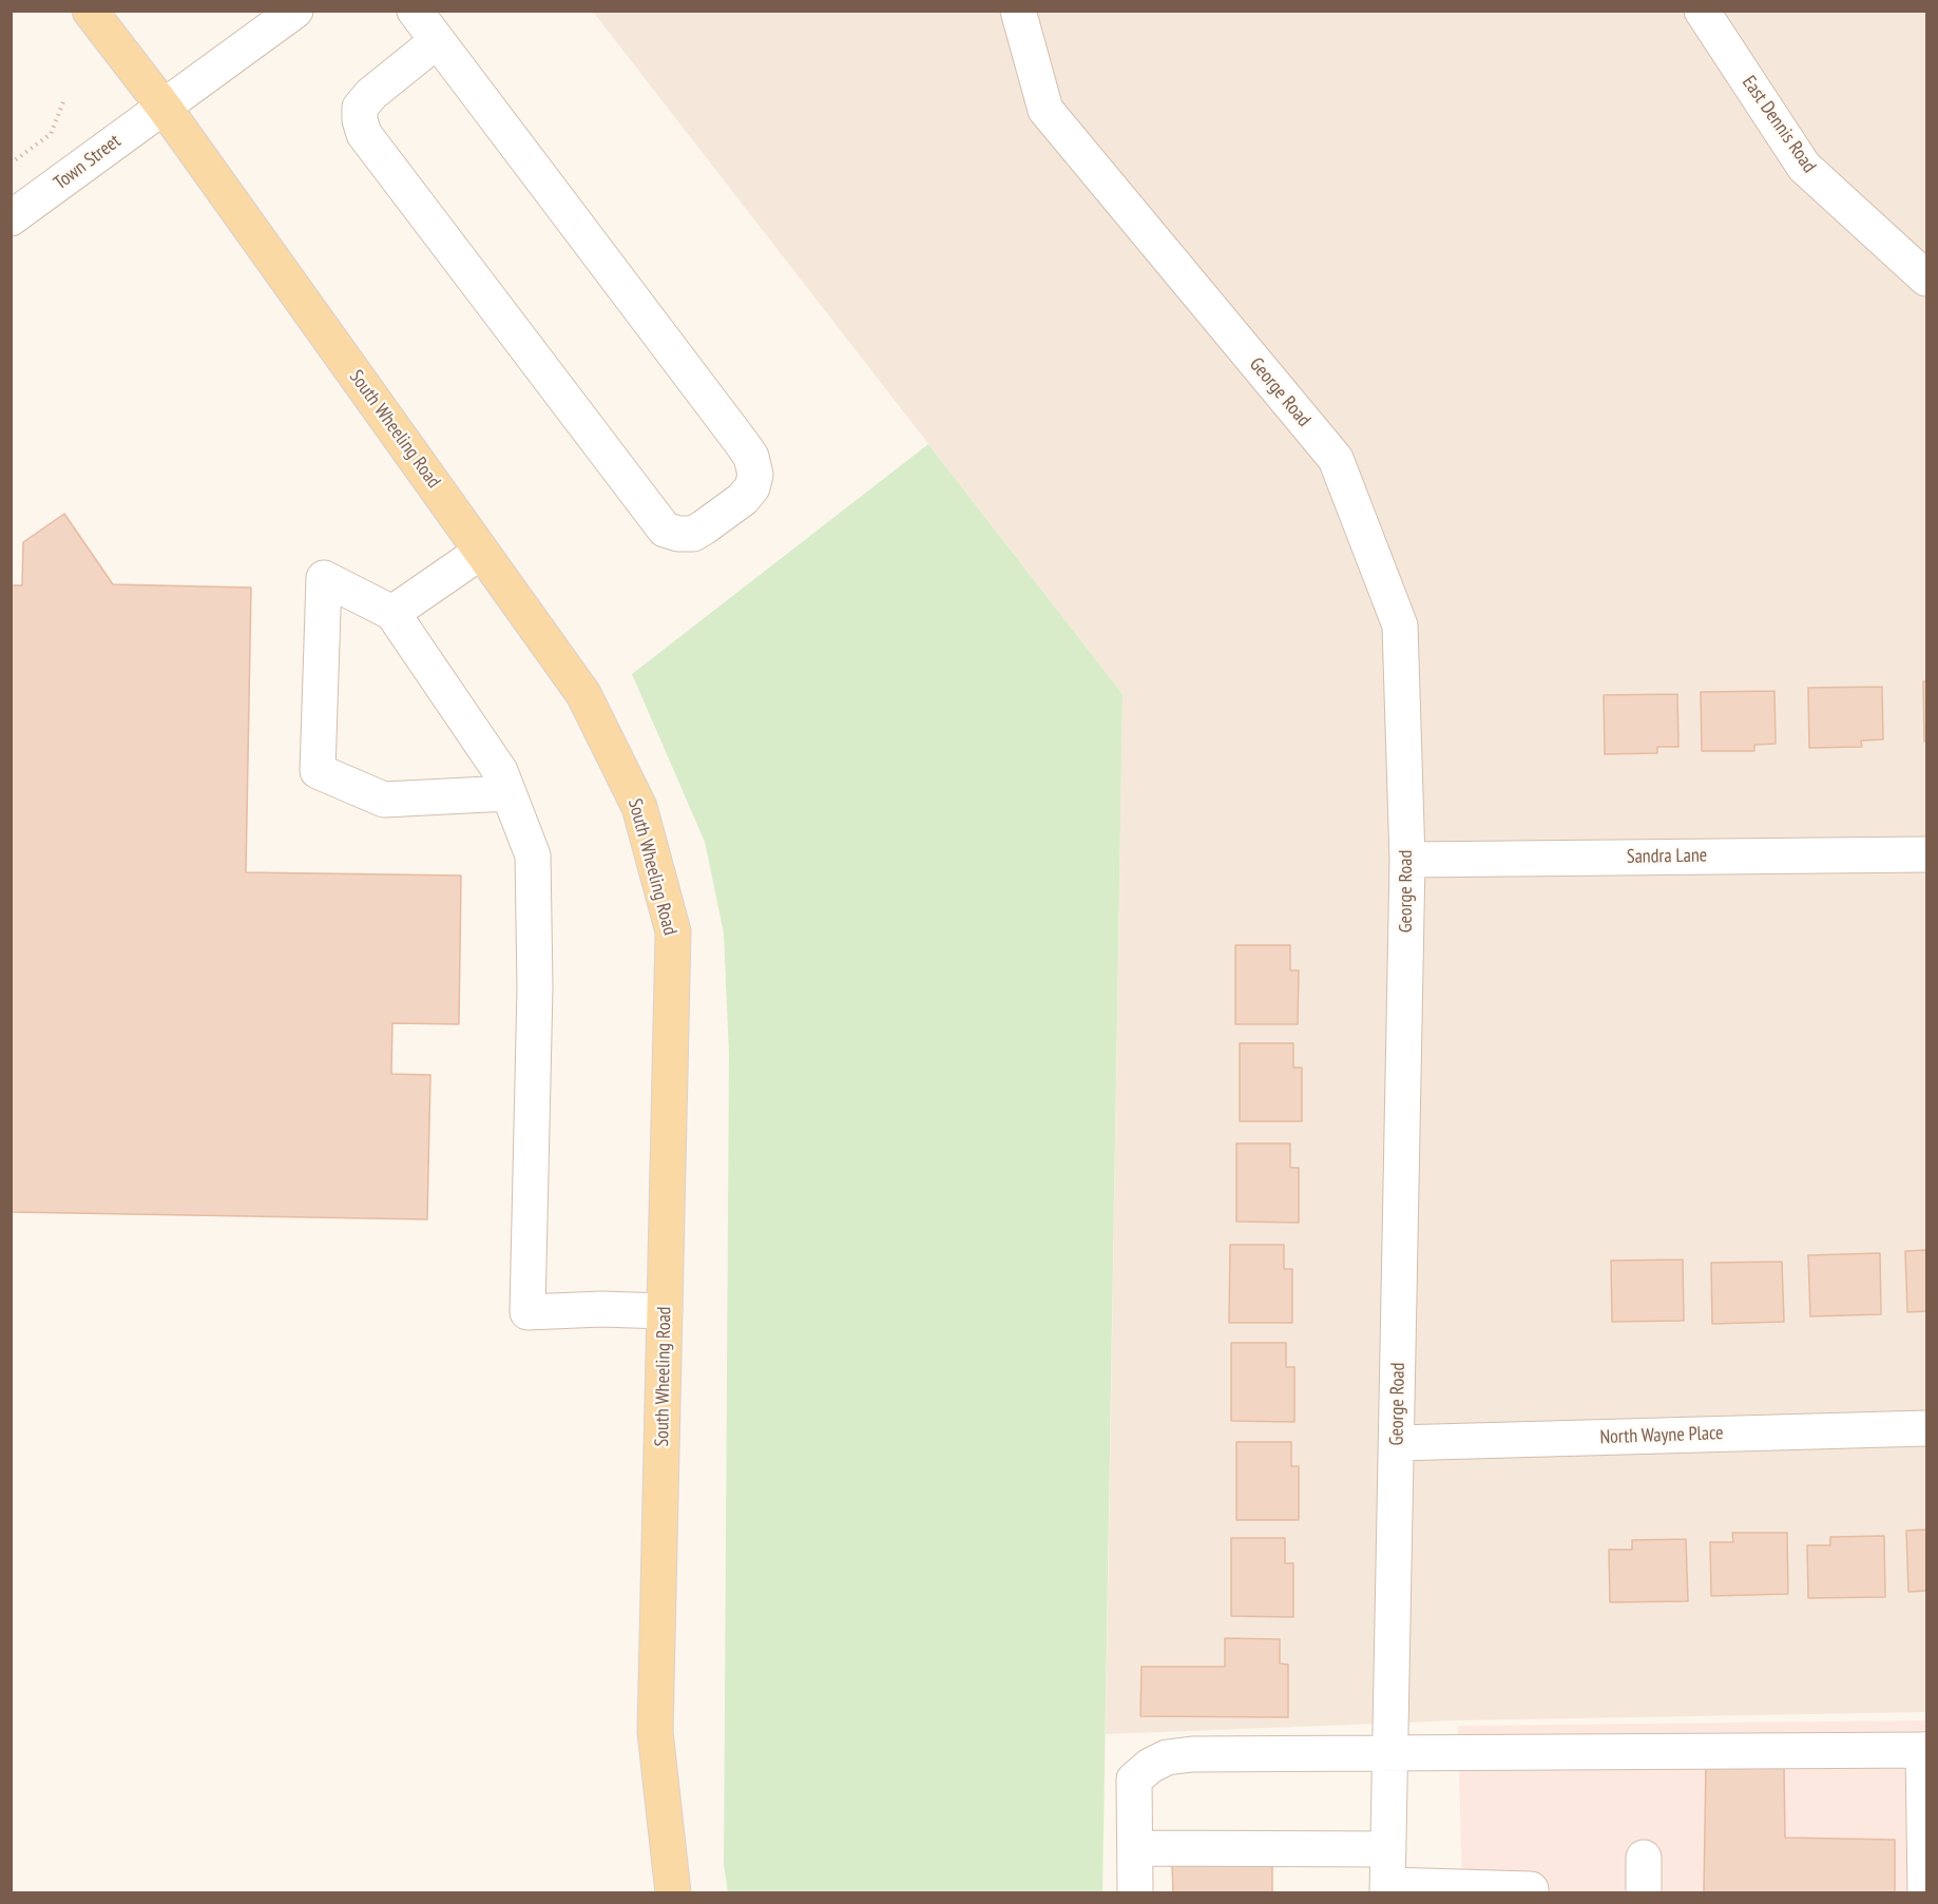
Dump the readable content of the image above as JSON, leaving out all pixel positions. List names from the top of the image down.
{
  "streets": {
    "main road": ["South Wheeling Road"],
    "street": [
      "East Dennis Road",
      "Town Street",
      "George Road",
      "Sandra Lane",
      "North Wayne Place"
    ]
  },
  "crossings": [
    ["Town Street", "South Wheeling Road"],
    ["George Road", "Sandra Lane"],
    ["George Road", "North Wayne Place"]
  ]
}
